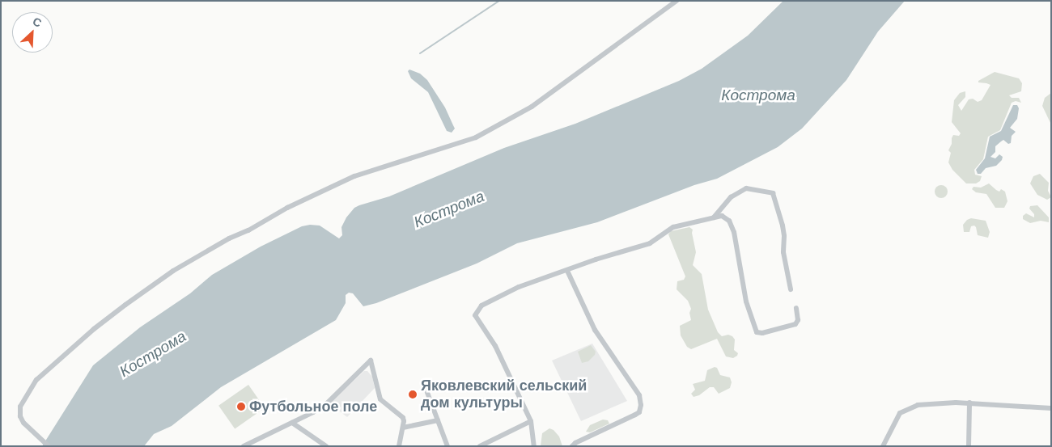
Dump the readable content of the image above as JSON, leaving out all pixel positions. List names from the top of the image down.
{
  "water": ["Кострома"],
  "places": ["Яковлевский сельский дом культуры", "Футбольное поле"],
  "north": "top right"
}
